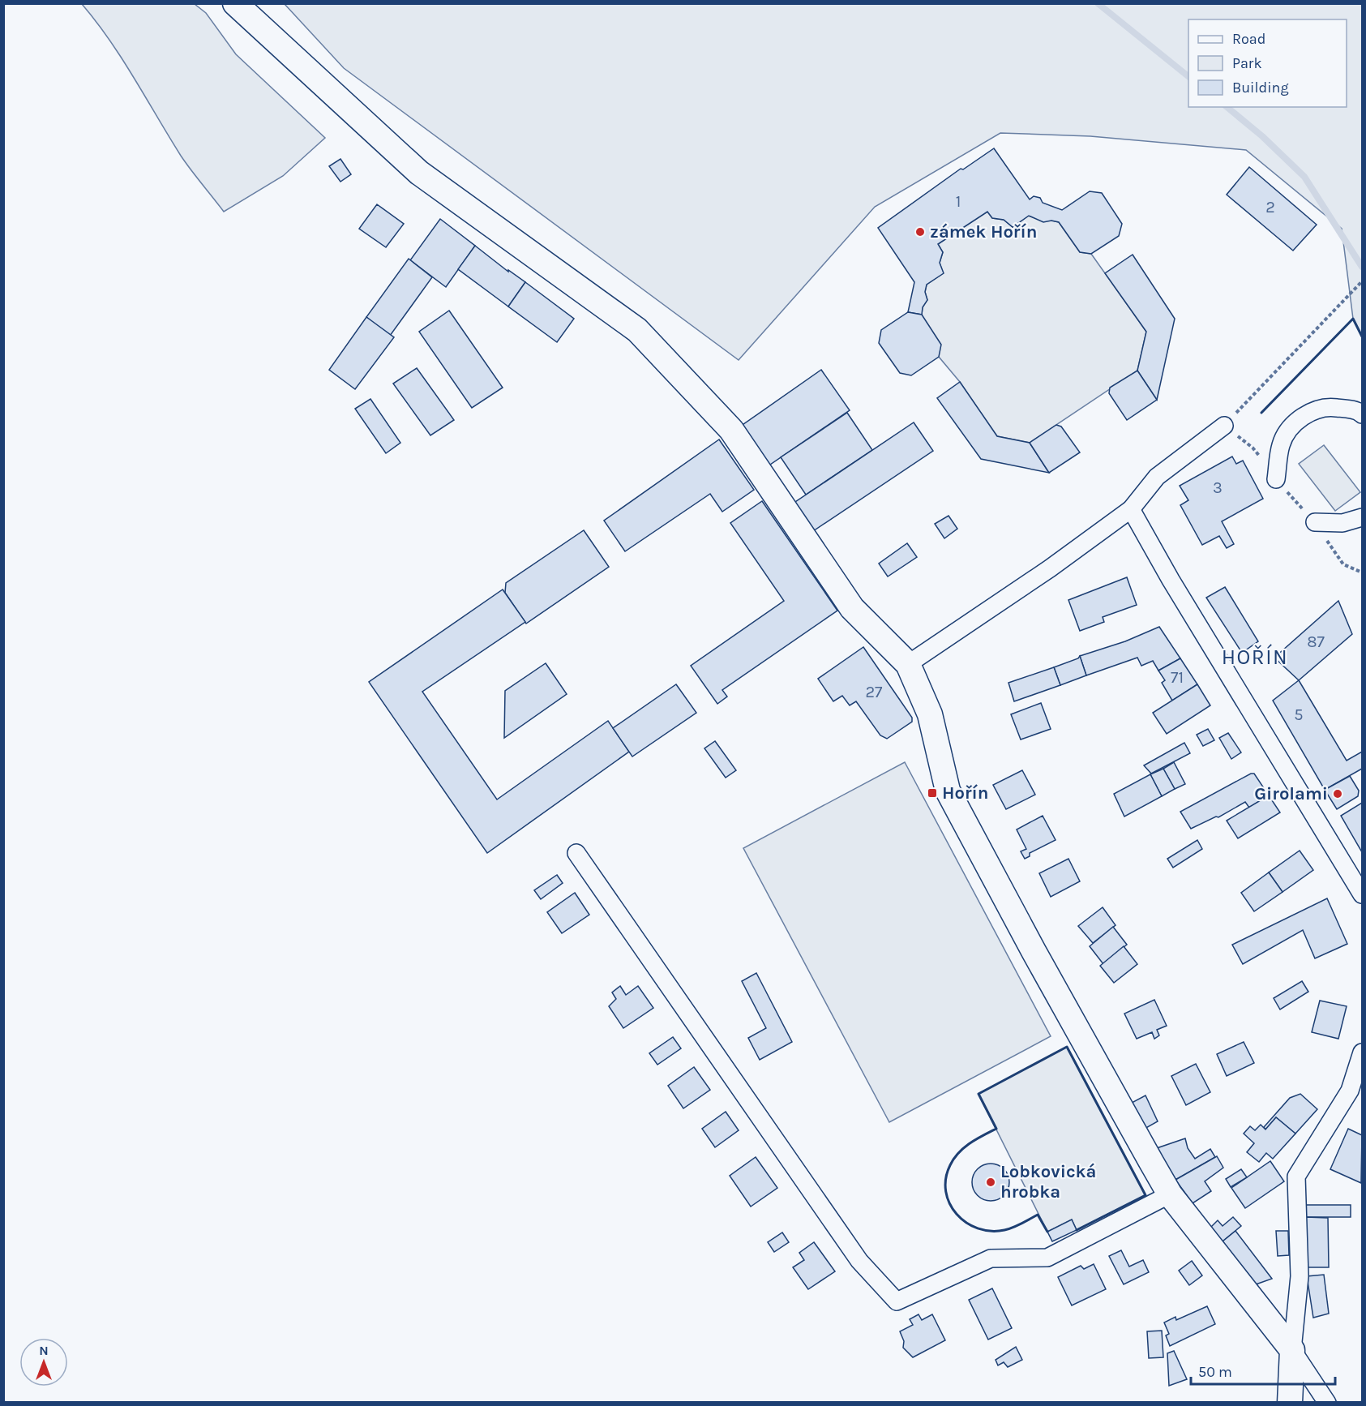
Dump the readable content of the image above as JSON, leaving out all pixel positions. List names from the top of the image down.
{
  "districts": ["HOŘÍN"],
  "places": {
    "other": ["zámek Hořín", "Girolami", "Lobkovická hrobka"],
    "transit": ["Hořín"]
  },
  "house_numbers": [
    "1",
    "2",
    "3",
    "87",
    "71",
    "27",
    "5"
  ],
  "legend": ["Road", "Park", "Building"],
  "scale_bar": "50 m",
  "north": "top"
}
